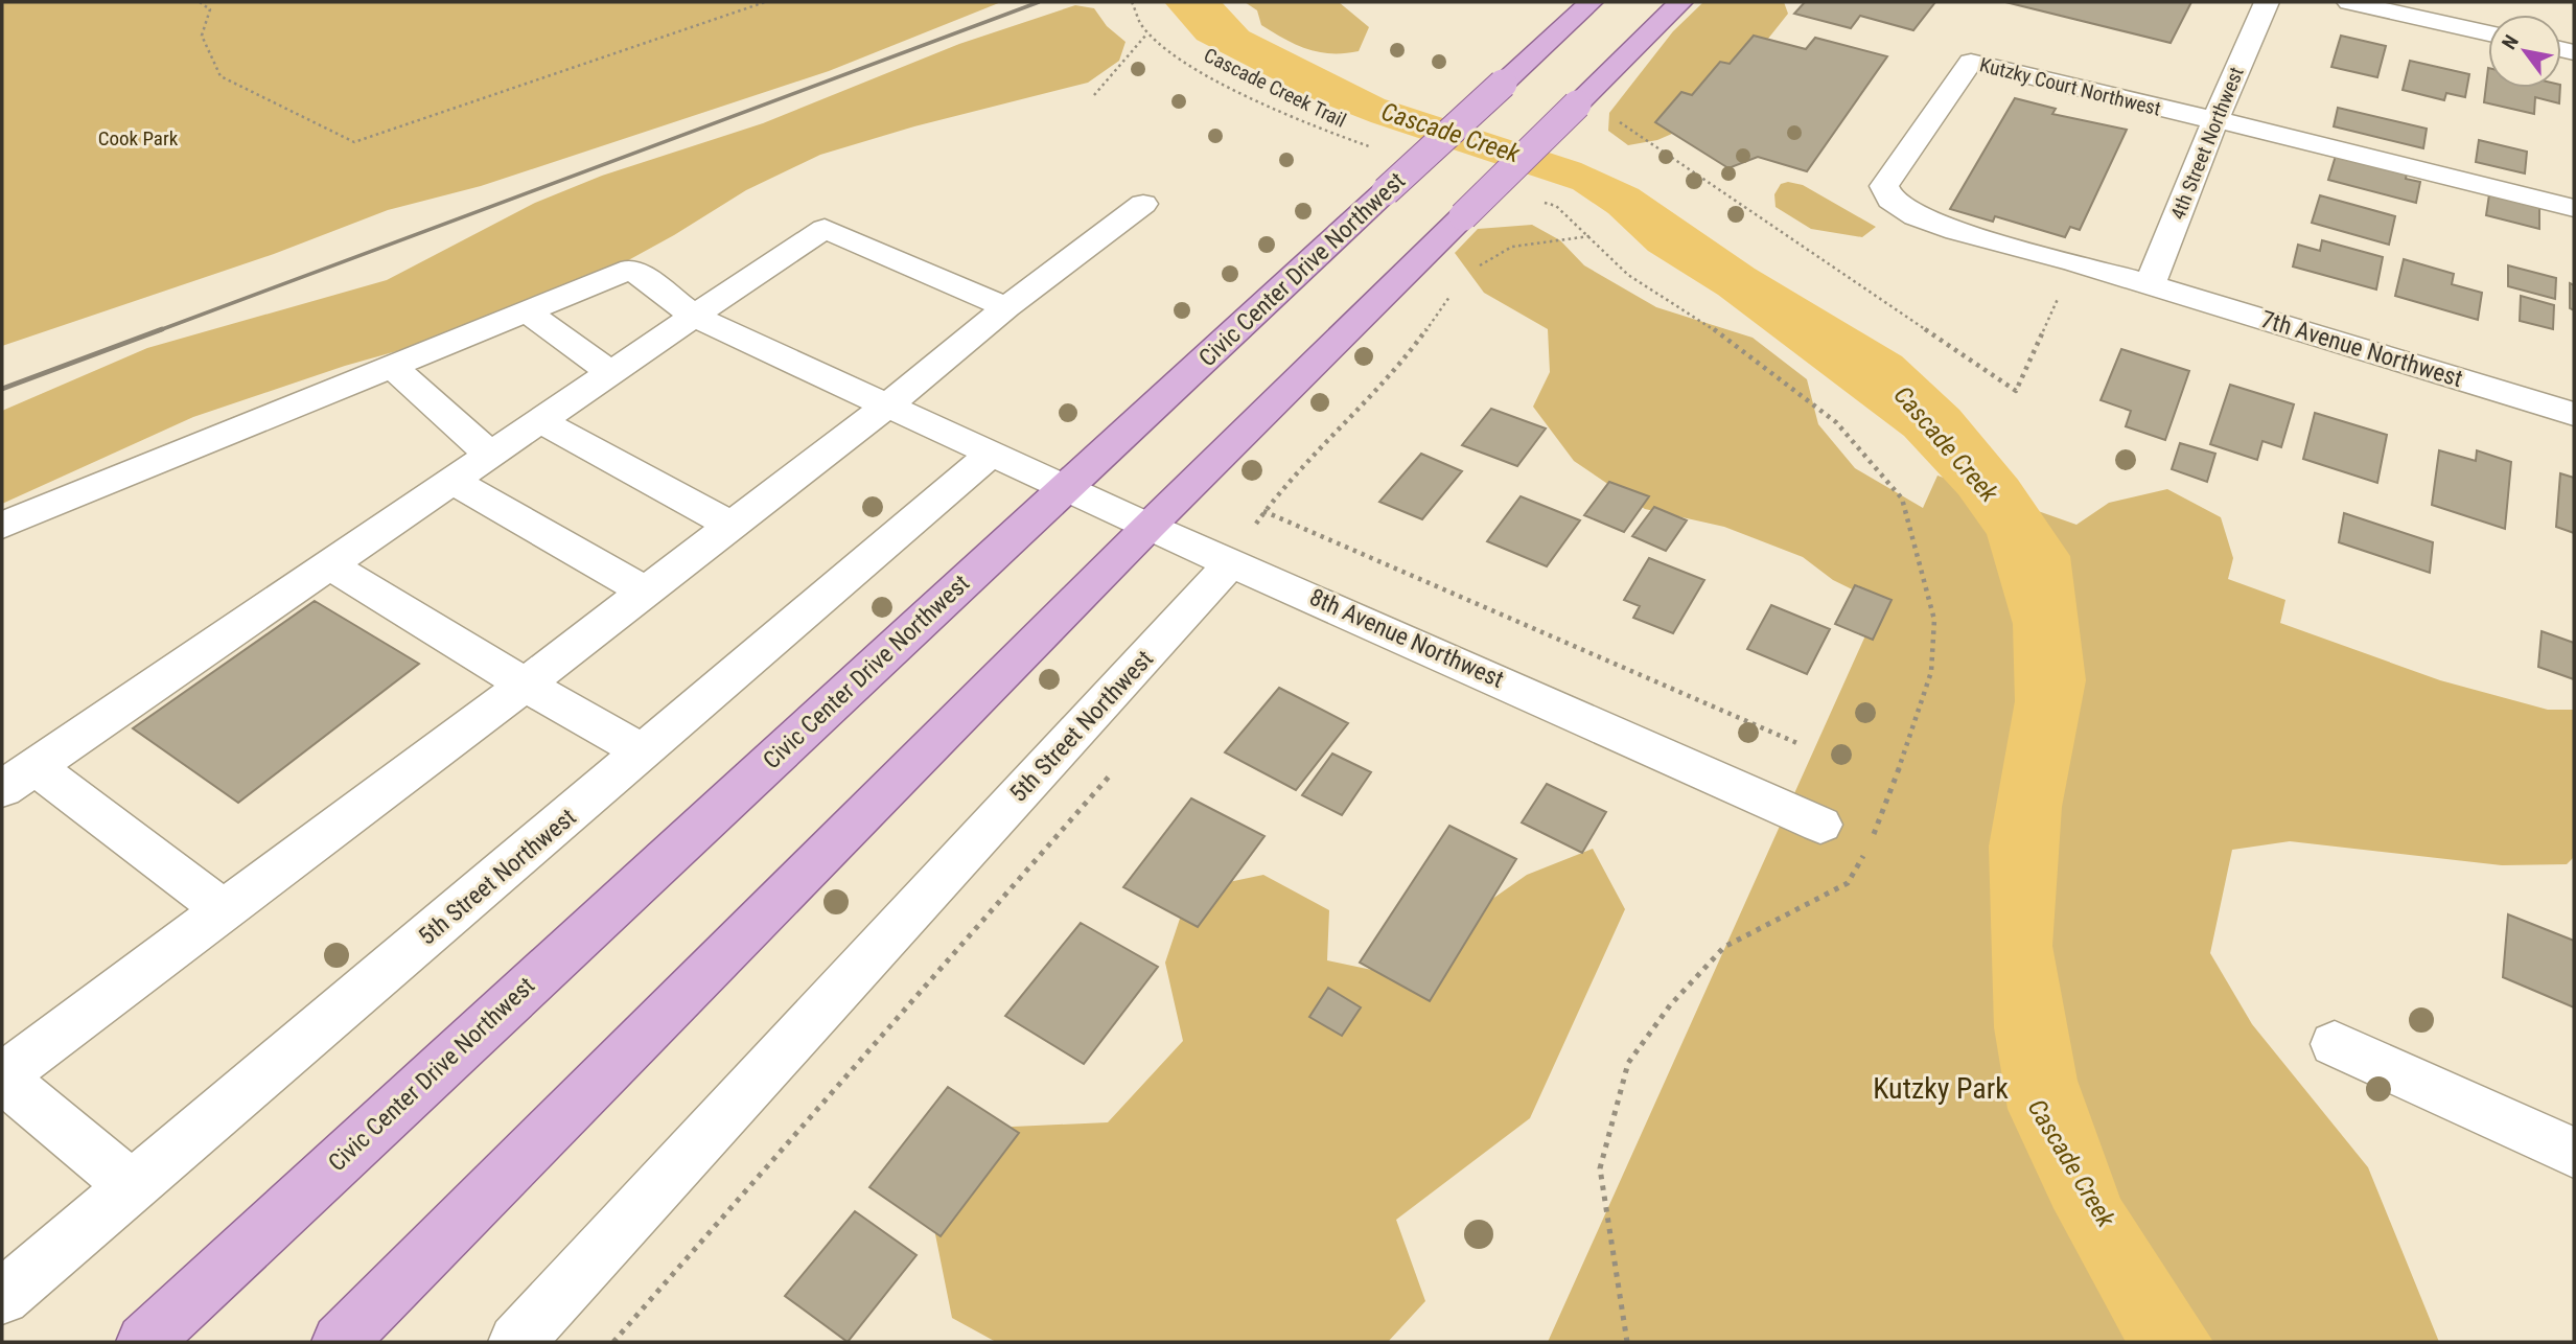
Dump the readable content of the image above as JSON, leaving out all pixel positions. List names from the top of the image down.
{
  "streets": {
    "main road": ["Civic Center Drive Northwest"],
    "street": [
      "Kutzky Court Northwest",
      "4th Street Northwest",
      "7th Avenue Northwest",
      "8th Avenue Northwest",
      "5th Street Northwest"
    ],
    "path": ["Cascade Creek Trail"]
  },
  "crossings": [
    ["Kutzky Court Northwest", "4th Street Northwest"],
    ["Kutzky Court Northwest", "7th Avenue Northwest"],
    ["4th Street Northwest", "7th Avenue Northwest"],
    ["Civic Center Drive Northwest", "8th Avenue Northwest"],
    ["8th Avenue Northwest", "5th Street Northwest"]
  ],
  "water": ["Cascade Creek"],
  "parks": ["Cook Park", "Kutzky Park"],
  "north": "top left"
}
